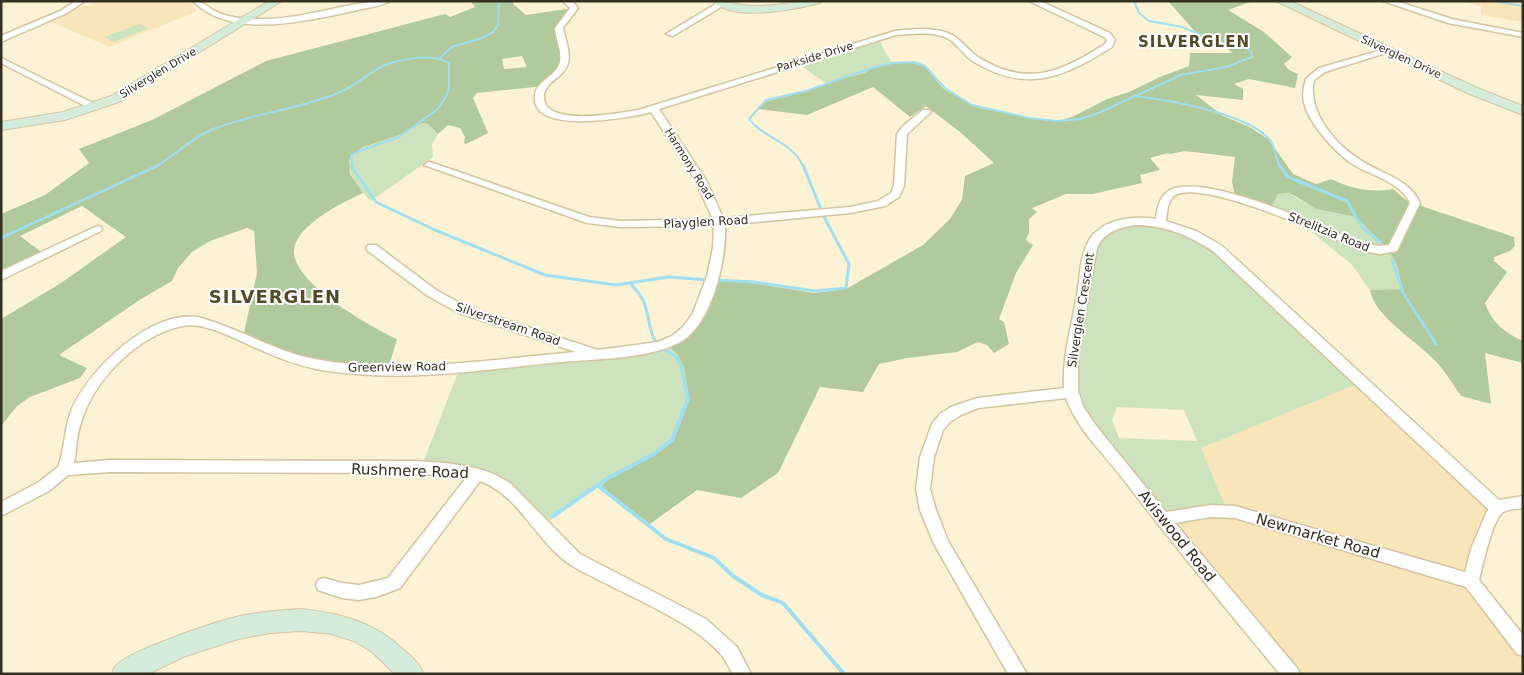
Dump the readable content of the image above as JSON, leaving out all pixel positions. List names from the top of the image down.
{
  "streets": {
    "street": [
      "Parkside Drive",
      "Silverglen Drive",
      "Harmony Road",
      "Playglen Road",
      "Strelitzia Road",
      "Silverglen Crescent",
      "Silverstream Road",
      "Greenview Road",
      "Rushmere Road",
      "Aviswood Road",
      "Newmarket Road"
    ]
  },
  "crossings": [
    ["Parkside Drive", "Harmony Road"],
    ["Silverglen Drive", "Strelitzia Road"],
    ["Harmony Road", "Playglen Road"],
    ["Harmony Road", "Greenview Road"],
    ["Playglen Road", "Greenview Road"],
    ["Strelitzia Road", "Silverglen Crescent"],
    ["Silverglen Crescent", "Aviswood Road"],
    ["Silverstream Road", "Greenview Road"],
    ["Greenview Road", "Rushmere Road"],
    ["Aviswood Road", "Newmarket Road"]
  ],
  "districts": ["SILVERGLEN", "SILVERGLEN"]
}
